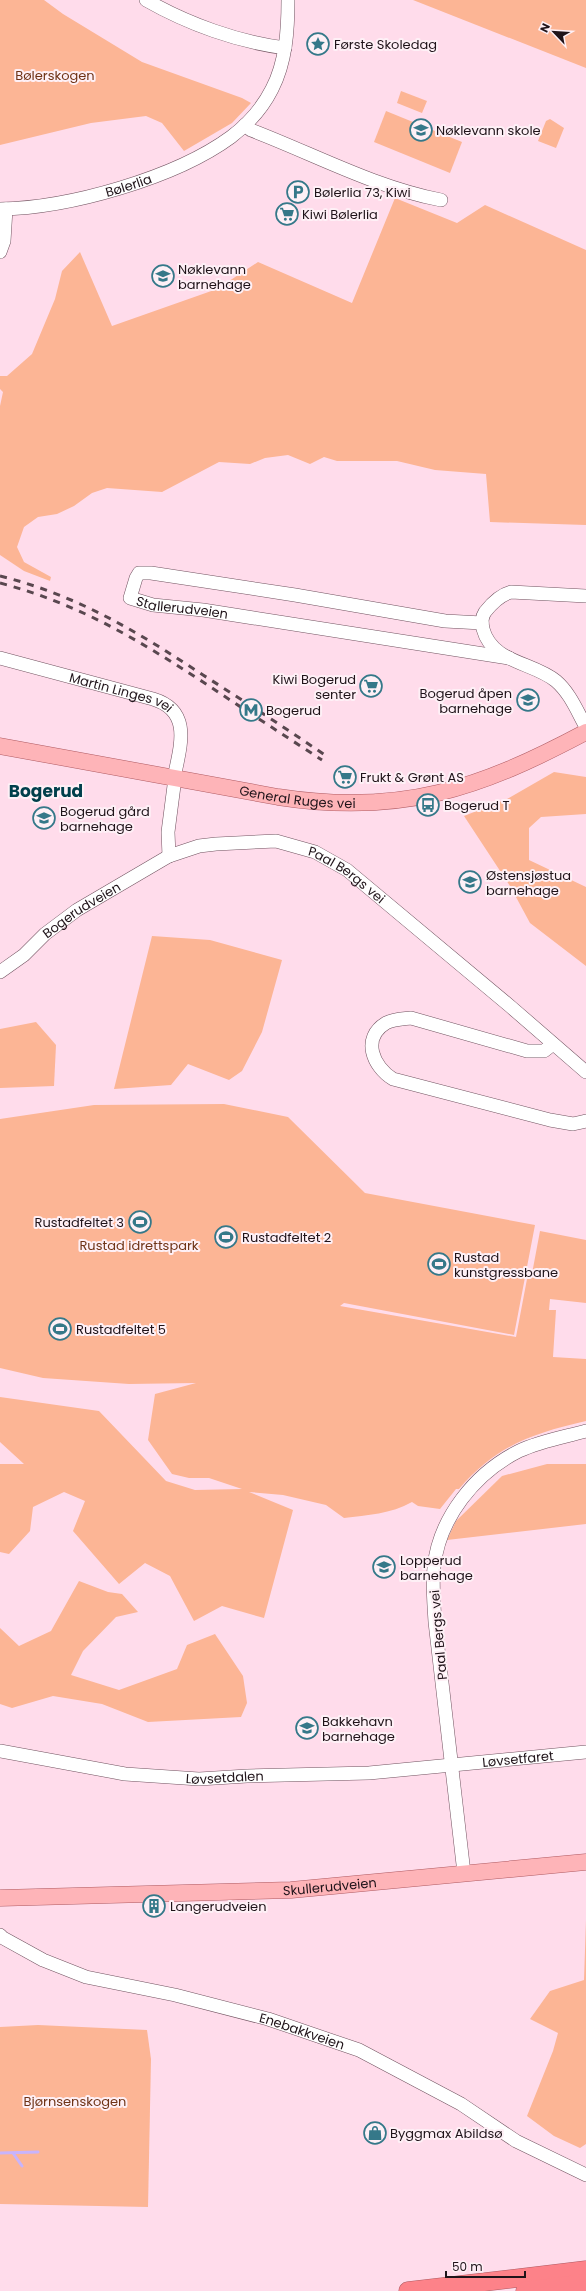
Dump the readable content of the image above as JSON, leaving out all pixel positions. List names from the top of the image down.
{
  "streets": {
    "main road": ["General Ruges vei", "Skullerudveien"],
    "street": [
      "Bølerlia",
      "Stallerudveien",
      "Martin Linges vei",
      "Paal Bergs vei",
      "Bogerudveien",
      "Løvsetfaret",
      "Løvsetdalen",
      "Enebakkveien"
    ]
  },
  "crossings": [
    ["Martin Linges vei", "General Ruges vei"],
    ["Paal Bergs vei", "Bogerudveien"],
    ["Paal Bergs vei", "Løvsetfaret"],
    ["Paal Bergs vei", "Løvsetdalen"],
    ["Paal Bergs vei", "Skullerudveien"],
    ["Løvsetfaret", "Løvsetdalen"]
  ],
  "districts": ["Bogerud"],
  "parks": ["Bølerskogen", "Rustad idrettspark", "Bjørnsenskogen"],
  "places": {
    "place": ["Første Skoledag"],
    "school or university": [
      "Nøklevann skole",
      "Nøklevann barnehage",
      "Bogerud åpen barnehage",
      "Bogerud gård barnehage",
      "Østensjøstua barnehage",
      "Lopperud barnehage",
      "Bakkehavn barnehage"
    ],
    "parking": ["Bølerlia 73, Kiwi"],
    "supermarket": ["Kiwi Bølerlia", "Kiwi Bogerud senter", "Frukt & Grønt AS"],
    "metro station": ["Bogerud"],
    "bus stop": ["Bogerud T"],
    "sports": [
      "Rustadfeltet 3",
      "Rustadfeltet 2",
      "Rustad kunstgressbane",
      "Rustadfeltet 5"
    ],
    "building": ["Langerudveien"],
    "shop": ["Byggmax Abildsø"]
  },
  "scale_bar": "50 m",
  "north": "top left"
}
